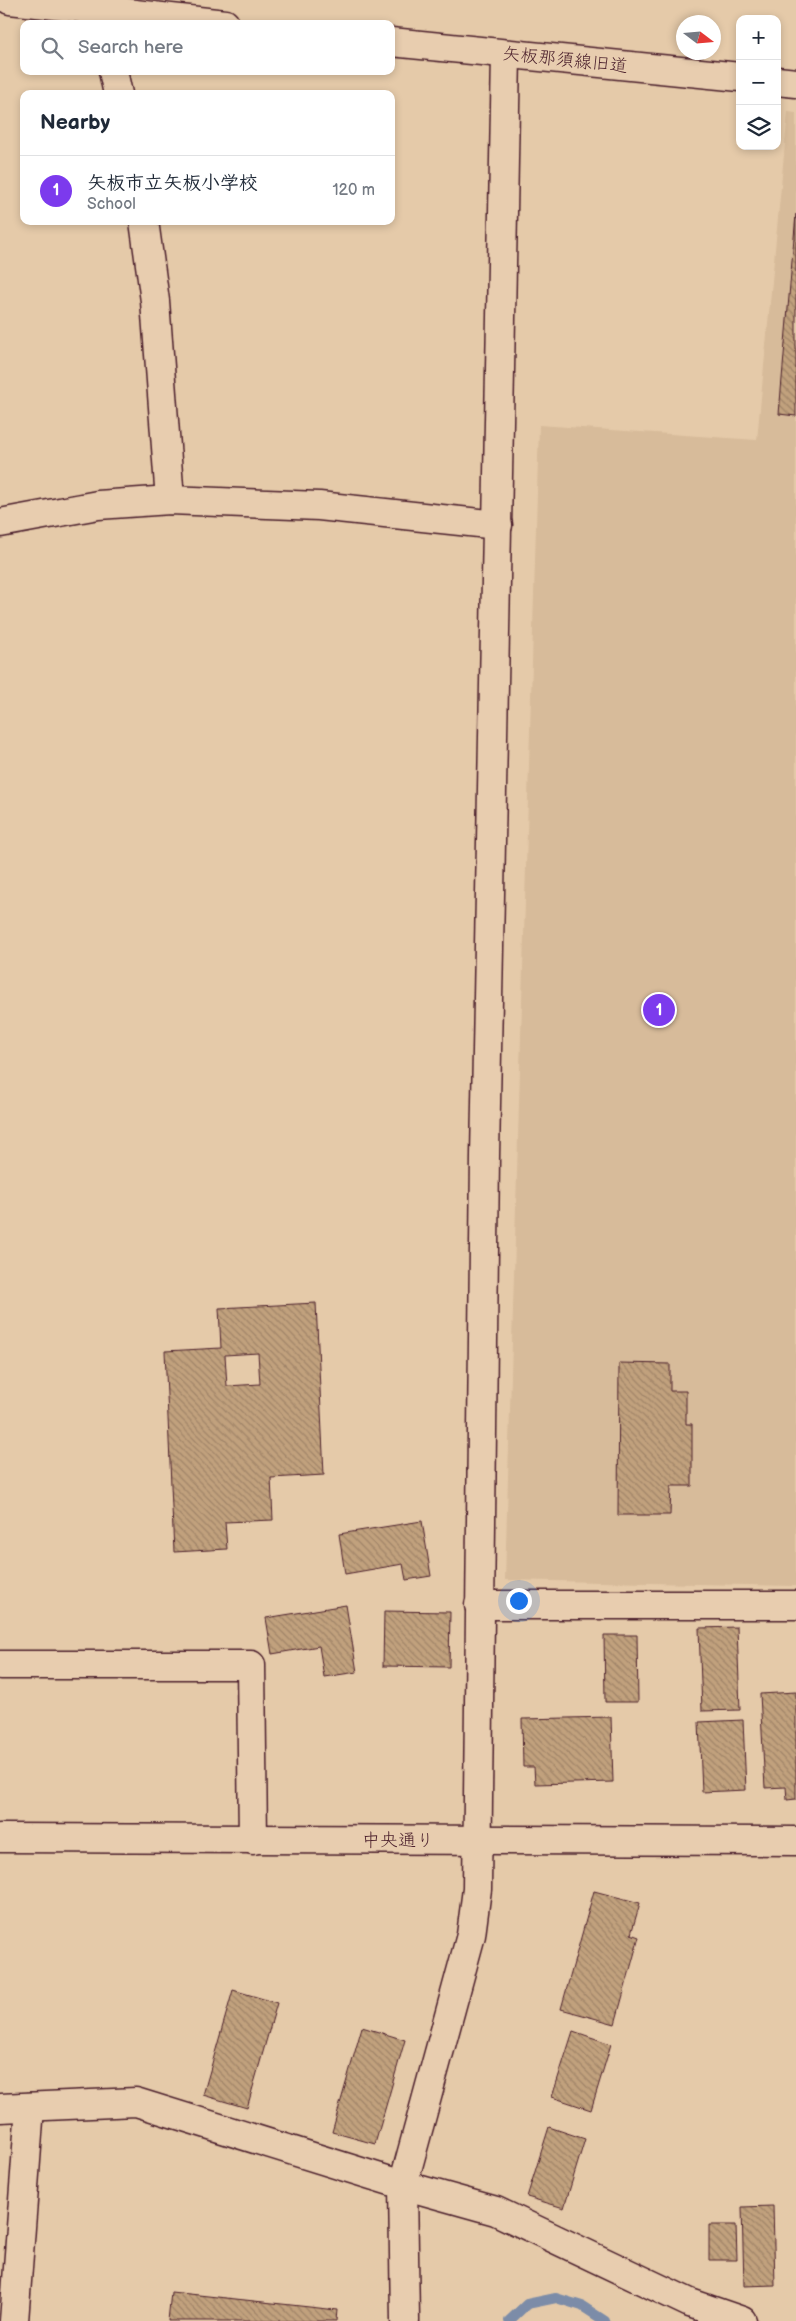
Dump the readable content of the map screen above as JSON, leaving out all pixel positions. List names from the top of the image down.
{
  "streets": {
    "street": ["矢板那須線旧道", "中央通り"]
  },
  "north": "right",
  "page": {
    "map_buttons": ["+", "−"],
    "search": "Search here",
    "heading": "Nearby",
    "list": [
      {
        "mark": "1",
        "name": "矢板市立矢板小学校",
        "note": "School",
        "value": "120 m"
      }
    ],
    "pins": "1"
  }
}
